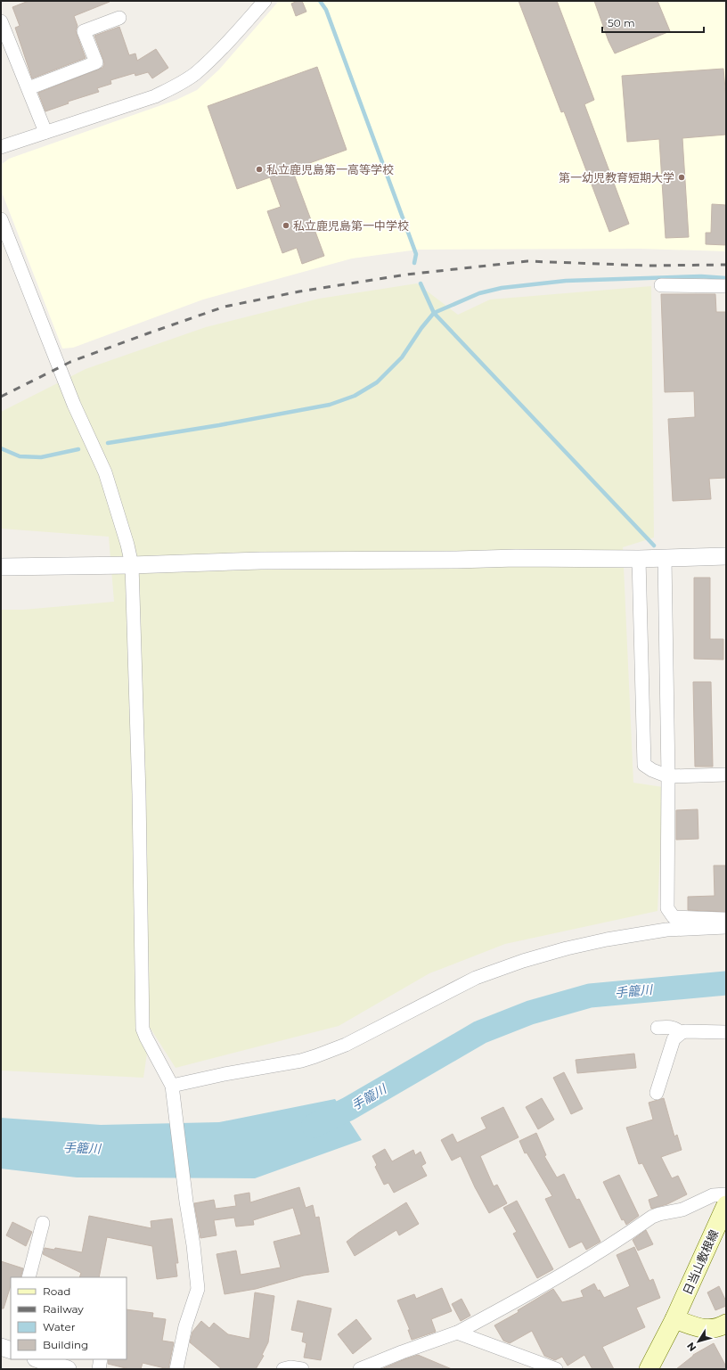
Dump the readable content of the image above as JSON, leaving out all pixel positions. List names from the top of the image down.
{
  "streets": {
    "main road": ["日当山敷根線"]
  },
  "water": ["手籠川"],
  "places": ["私立鹿児島第一高等学校", "第一幼児教育短期大学", "私立鹿児島第一中学校"],
  "legend": [
    "Road",
    "Railway",
    "Water",
    "Building"
  ],
  "scale_bar": "50 m",
  "north": "bottom left"
}
